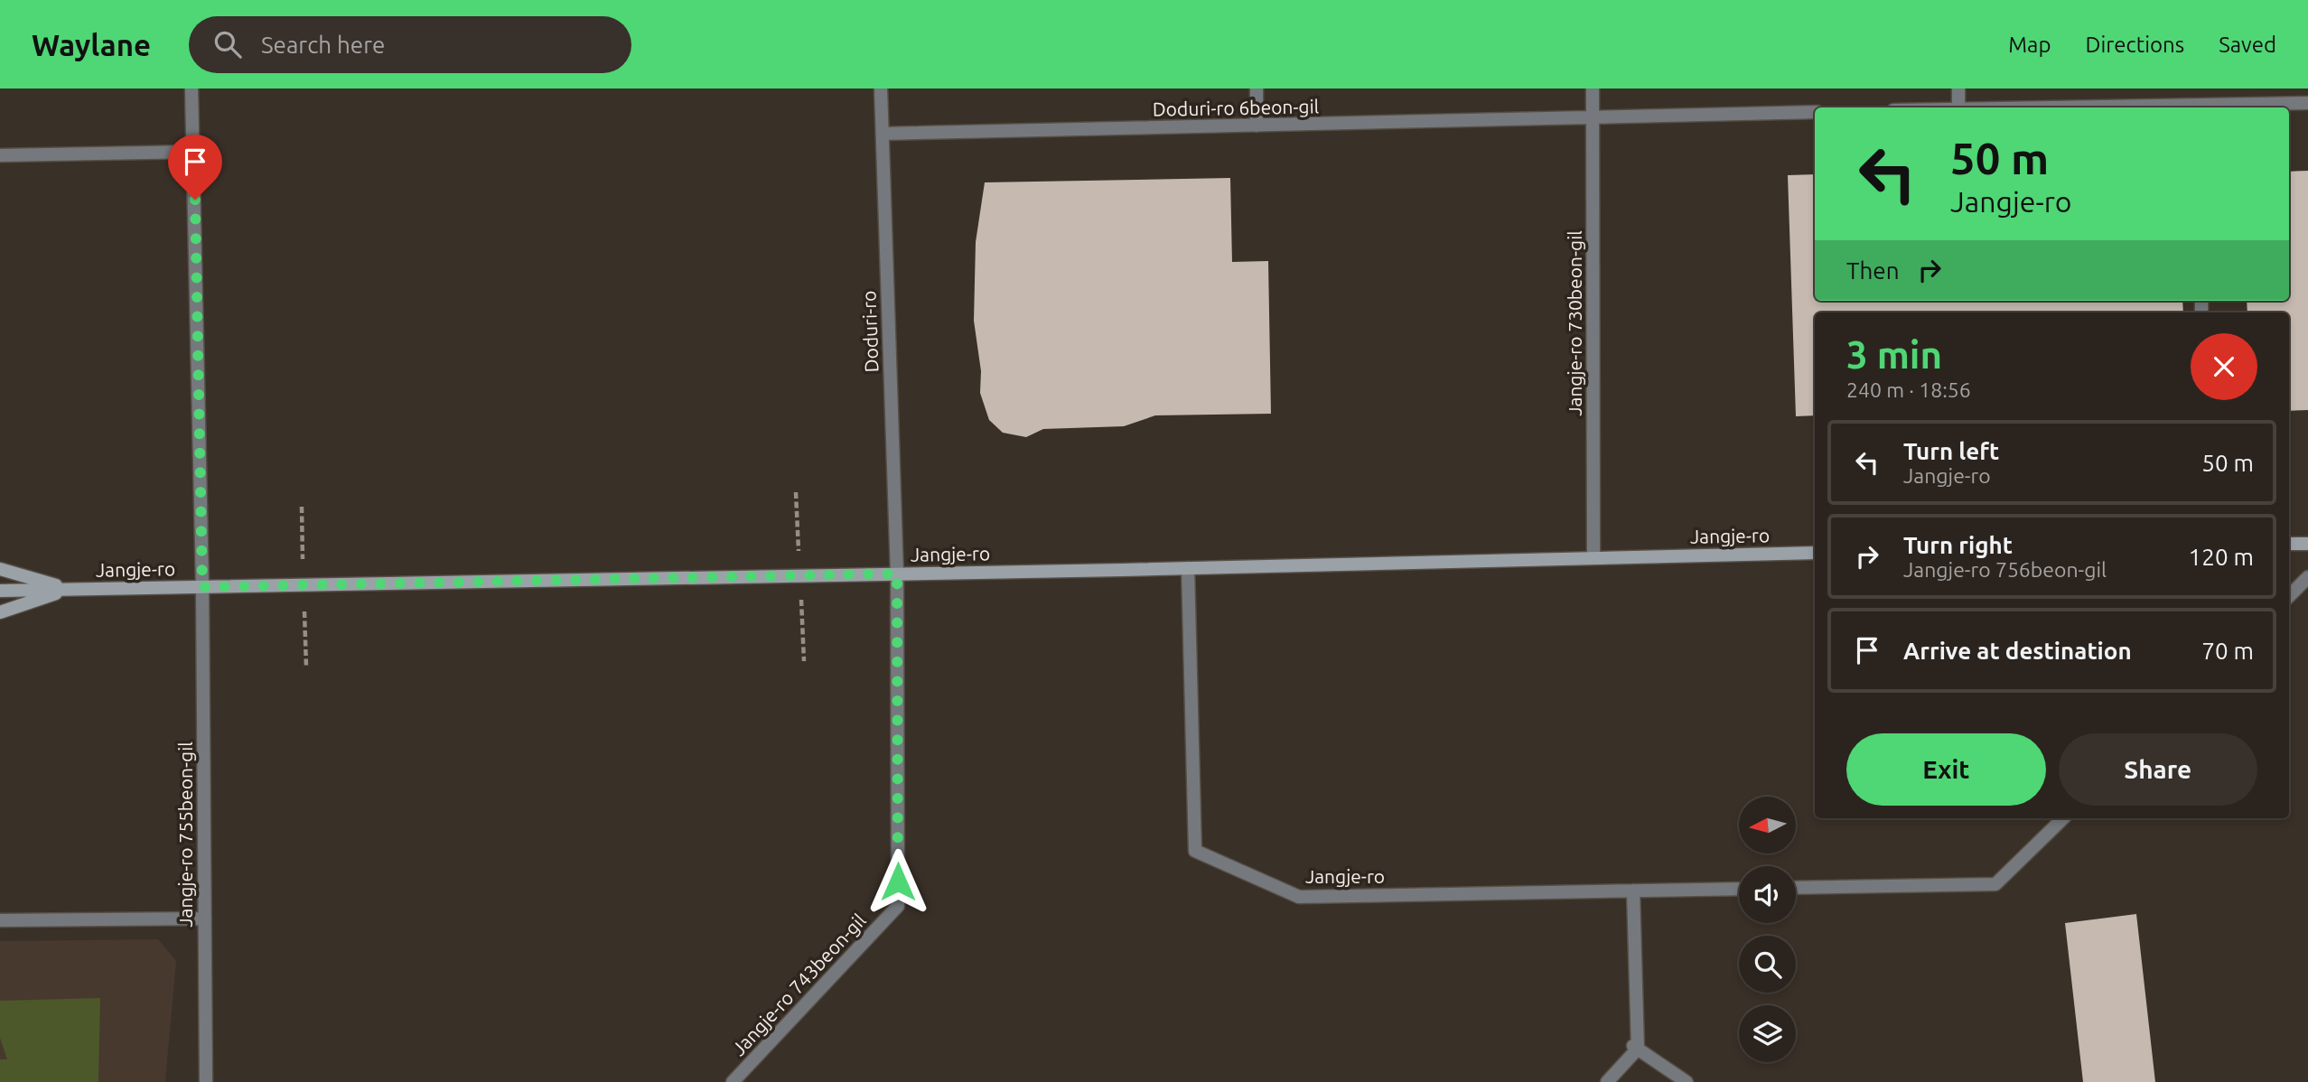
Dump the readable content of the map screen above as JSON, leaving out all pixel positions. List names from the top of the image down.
{
  "streets": {
    "main road": ["Jangje-ro"],
    "street": [
      "Doduri-ro 6beon-gil",
      "Jangje-ro 730beon-gil",
      "Doduri-ro",
      "Jangje-ro 755beon-gil",
      "Jangje-ro 743beon-gil"
    ]
  },
  "crossings": [
    ["Doduri-ro 6beon-gil", "Jangje-ro 730beon-gil"],
    ["Doduri-ro 6beon-gil", "Doduri-ro"],
    ["Jangje-ro 730beon-gil", "Jangje-ro"],
    ["Doduri-ro", "Jangje-ro"],
    ["Doduri-ro", "Jangje-ro 743beon-gil"],
    ["Jangje-ro", "Jangje-ro 755beon-gil"],
    ["Jangje-ro", "Jangje-ro 743beon-gil"]
  ],
  "north": "left",
  "page": {
    "header": "Waylane",
    "search": "Search here",
    "nav": ["Map", "Directions", "Saved"],
    "turn": ["50 m", "Jangje-ro"],
    "then": "Then",
    "heading": ["3 min", "240 m · 18:56"],
    "list": [
      {
        "name": "Turn left",
        "note": "Jangje-ro",
        "value": "50 m"
      },
      {
        "name": "Turn right",
        "note": "Jangje-ro 756beon-gil",
        "value": "120 m"
      },
      {
        "name": "Arrive at destination",
        "value": "70 m"
      }
    ],
    "buttons": ["Exit", "Share"]
  }
}
